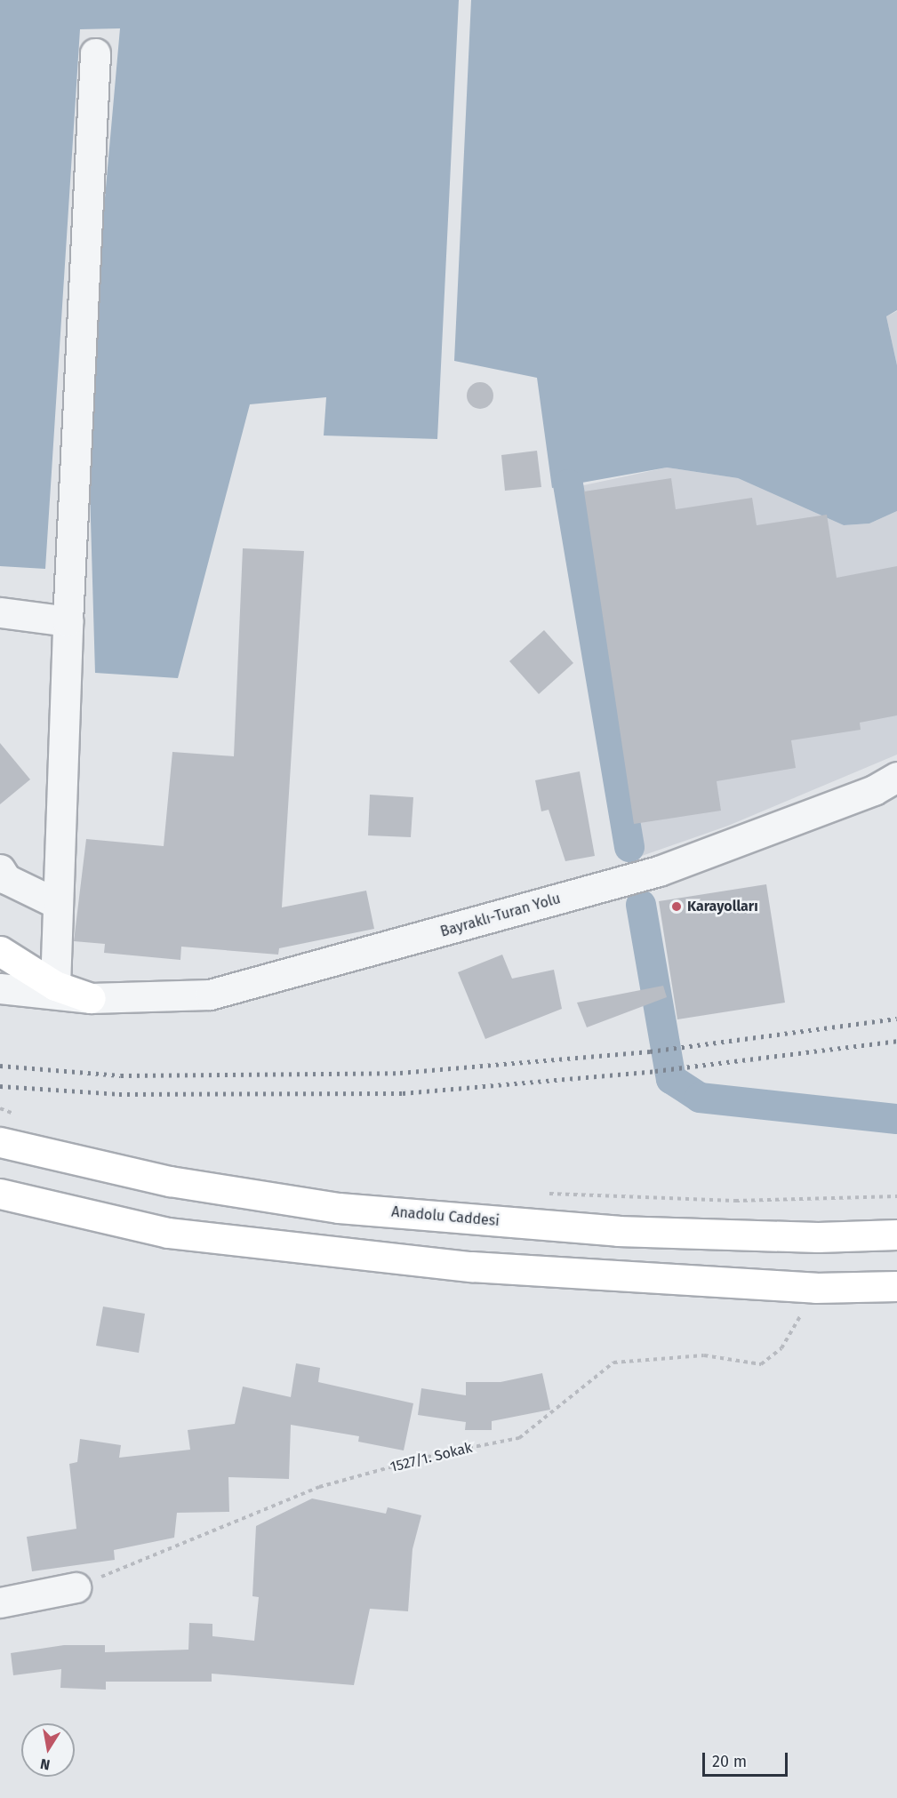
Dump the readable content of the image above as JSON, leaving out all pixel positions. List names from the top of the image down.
{
  "streets": {
    "highway": ["Anadolu Caddesi"],
    "street": ["Bayraklı-Turan Yolu"],
    "path": ["1527/1. Sokak"]
  },
  "places": ["Karayolları"],
  "scale_bar": "20 m",
  "north": "bottom"
}
